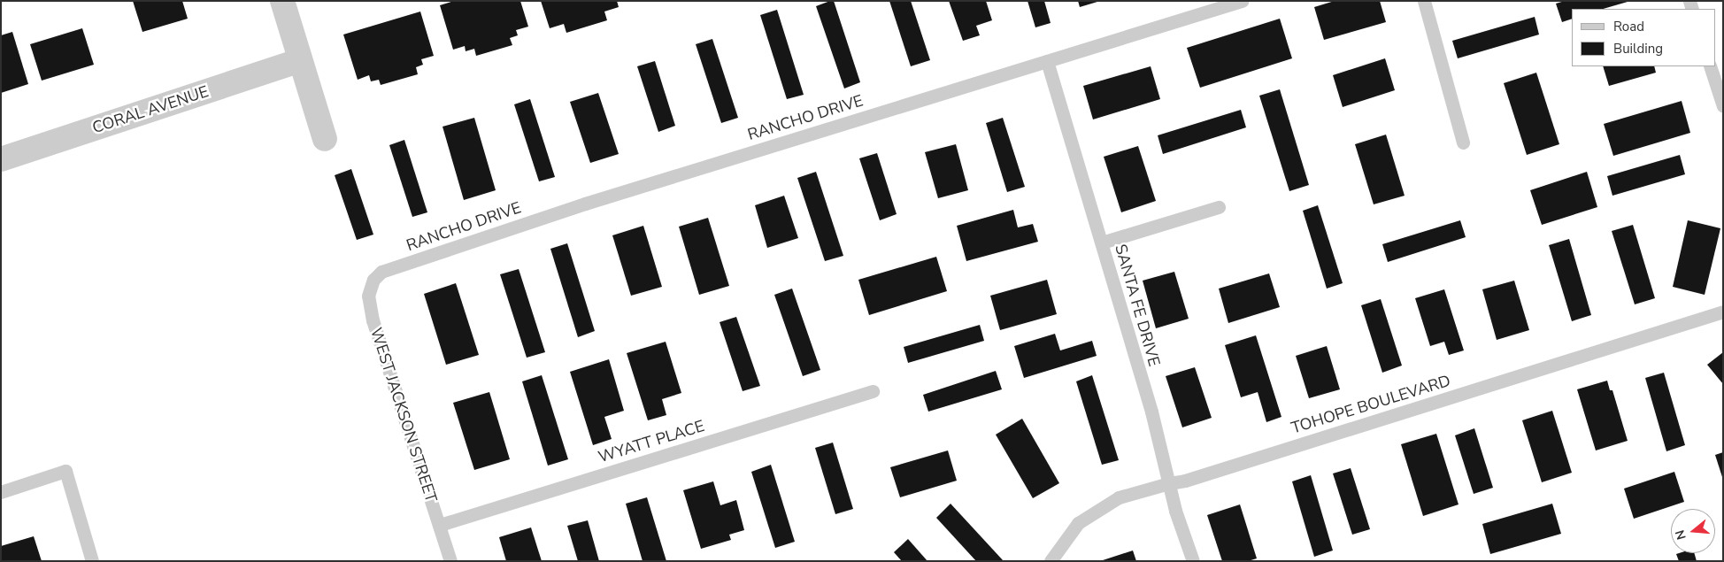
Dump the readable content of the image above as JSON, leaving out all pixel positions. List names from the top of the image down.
{
  "streets": {
    "street": ["CORAL AVENUE"],
    "lane": [
      "RANCHO DRIVE",
      "SANTA FE DRIVE",
      "TOHOPE BOULEVARD",
      "WEST JACKSON STREET",
      "WYATT PLACE"
    ]
  },
  "crossings": [
    ["RANCHO DRIVE", "SANTA FE DRIVE"],
    ["RANCHO DRIVE", "WEST JACKSON STREET"],
    ["SANTA FE DRIVE", "TOHOPE BOULEVARD"],
    ["WEST JACKSON STREET", "WYATT PLACE"]
  ],
  "legend": ["Road", "Building"],
  "north": "left"
}
